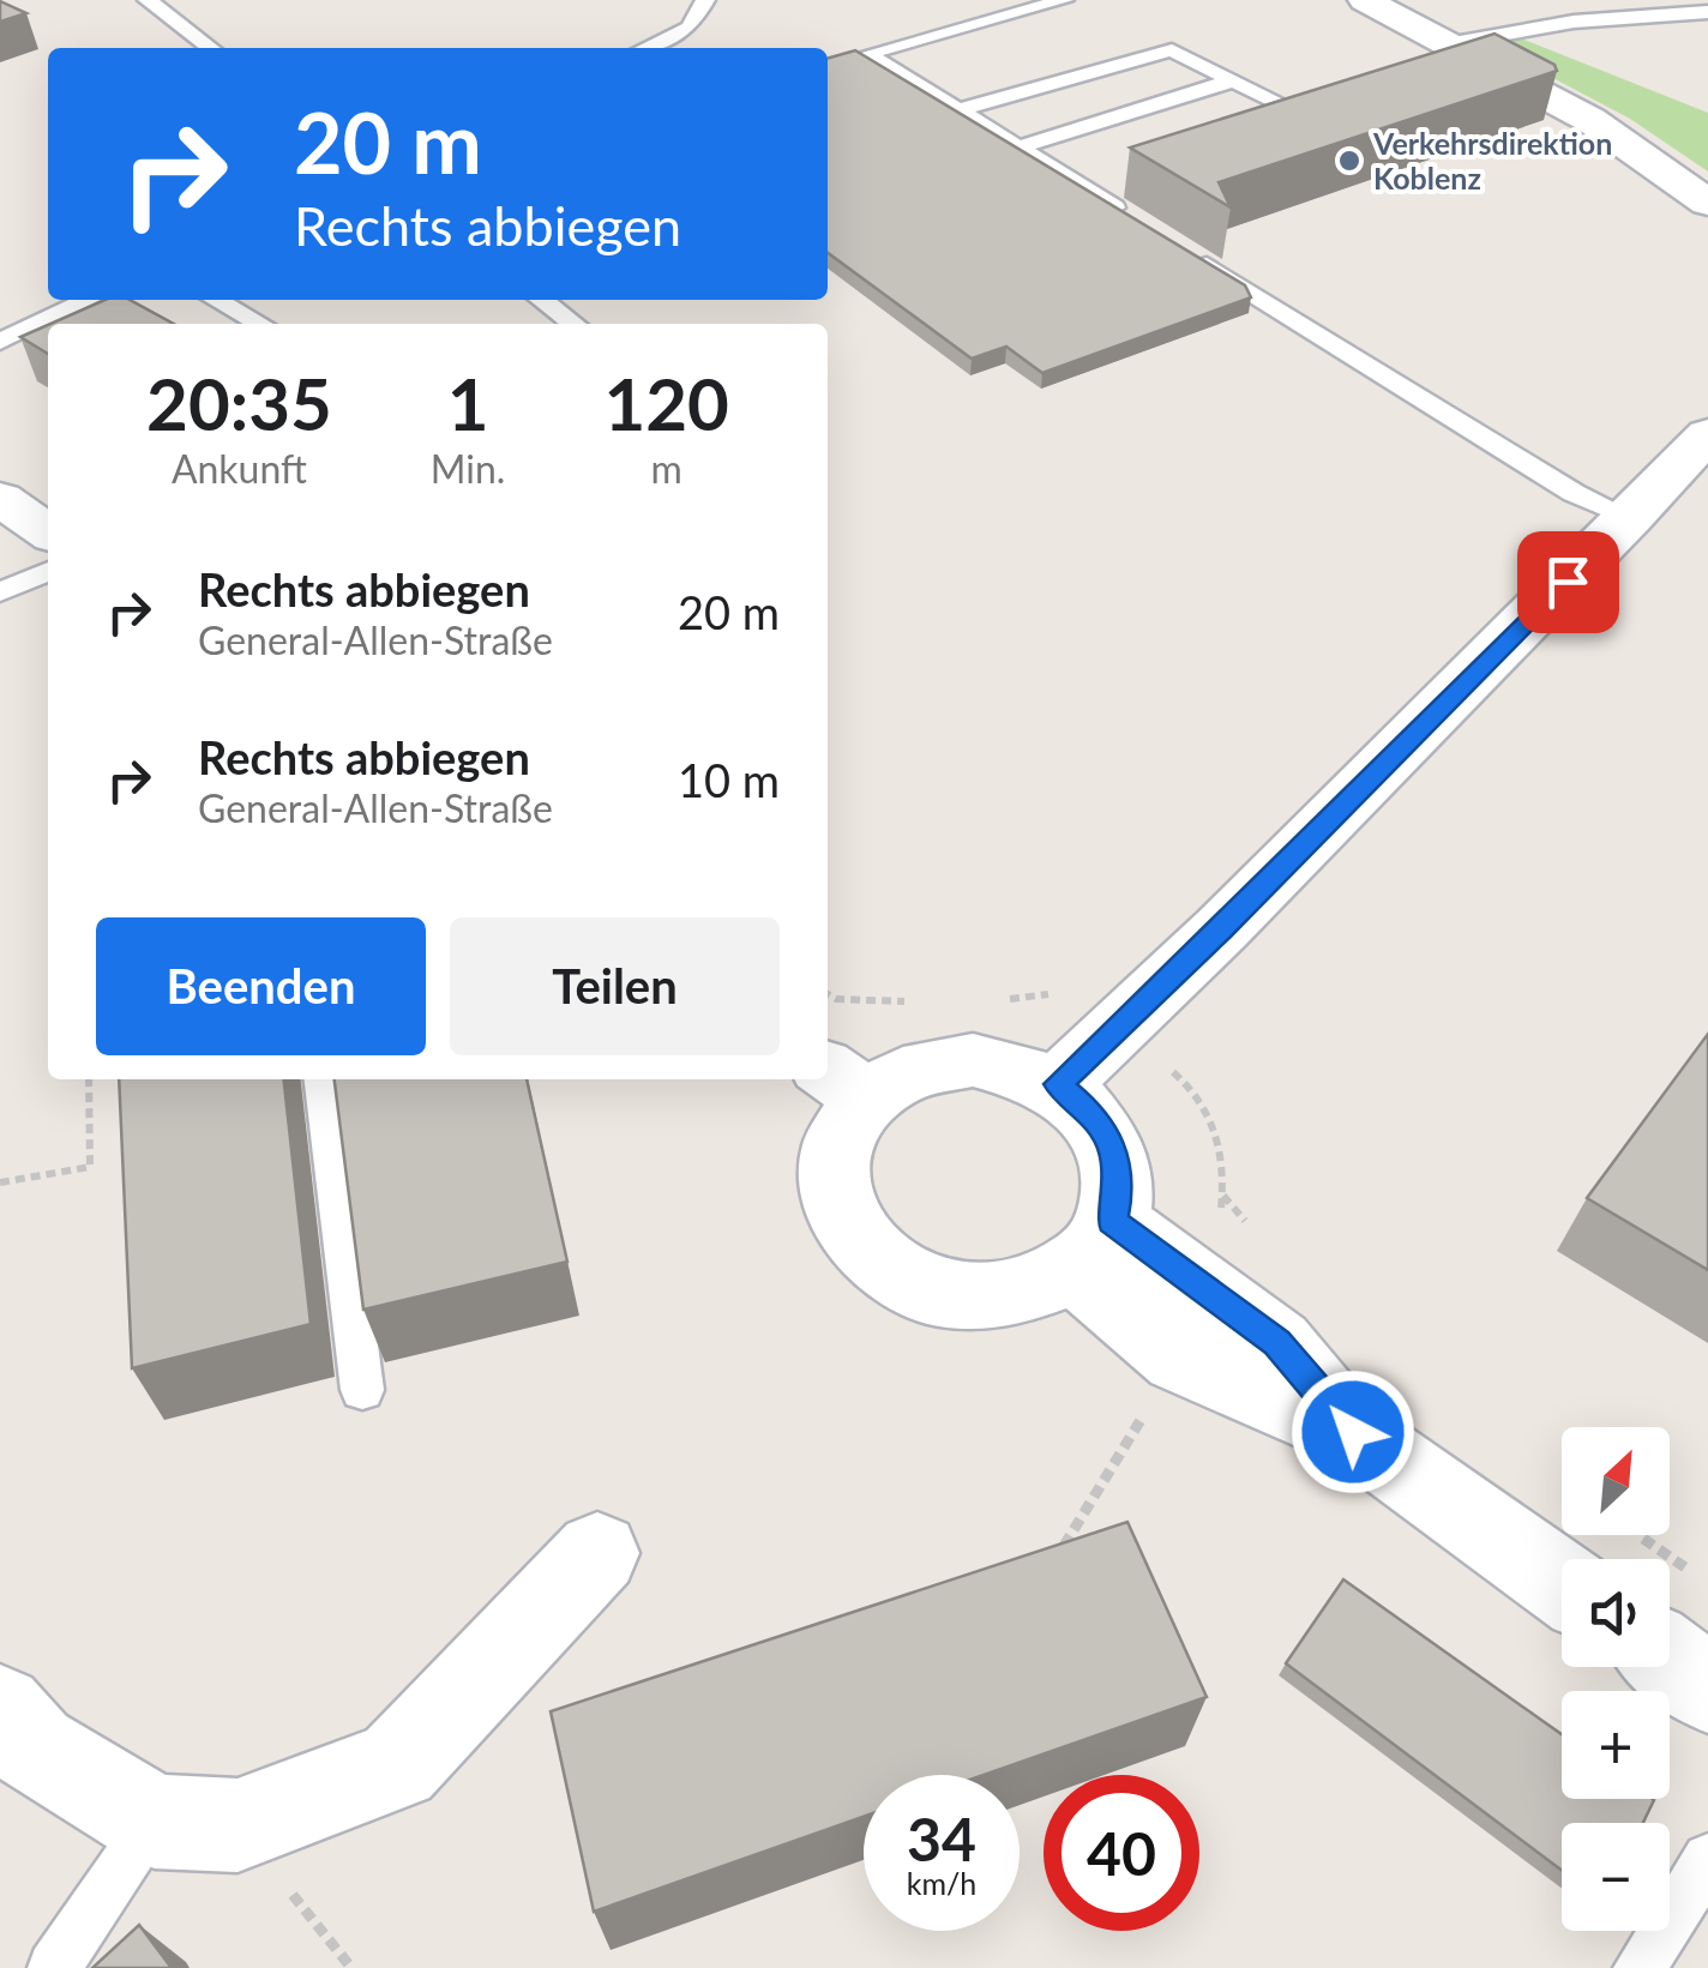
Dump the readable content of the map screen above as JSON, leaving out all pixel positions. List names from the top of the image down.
{
  "places": ["Verkehrsdirektion Koblenz"],
  "north": "top right",
  "page": {
    "turn": ["20 m", "Rechts abbiegen"],
    "eta": [
      "20:35",
      "Ankunft",
      "1",
      "Min.",
      "120",
      "m"
    ],
    "list": [
      {
        "name": "Rechts abbiegen",
        "note": "General-Allen-Straße",
        "value": "20 m"
      },
      {
        "name": "Rechts abbiegen",
        "note": "General-Allen-Straße",
        "value": "10 m"
      }
    ],
    "buttons": ["Beenden", "Teilen"],
    "map_buttons": ["+", "−"],
    "speed": "34 km/h",
    "limit": "40"
  }
}
